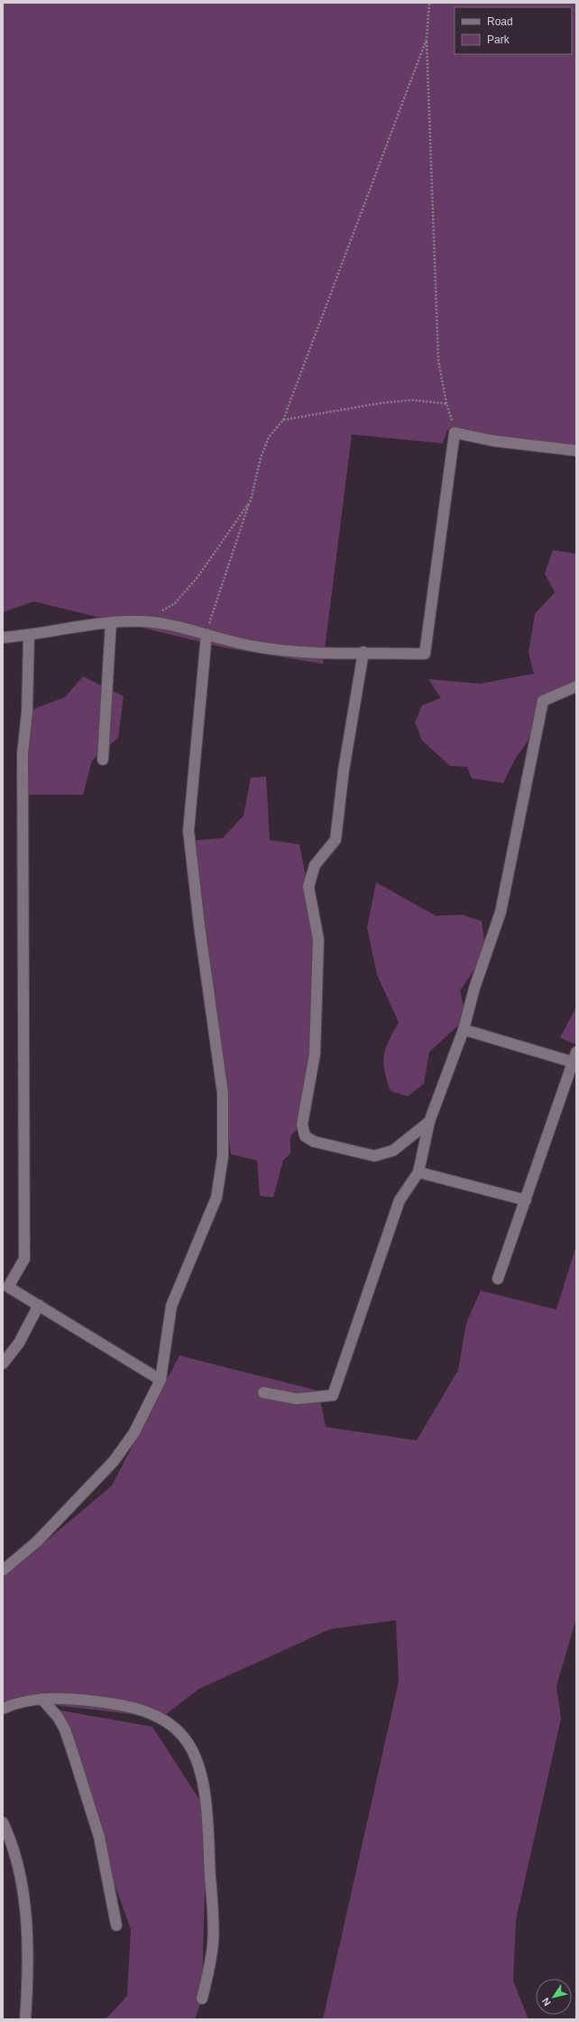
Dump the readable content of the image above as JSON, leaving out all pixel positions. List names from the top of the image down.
{
  "legend": ["Road", "Park"],
  "north": "bottom left"
}
